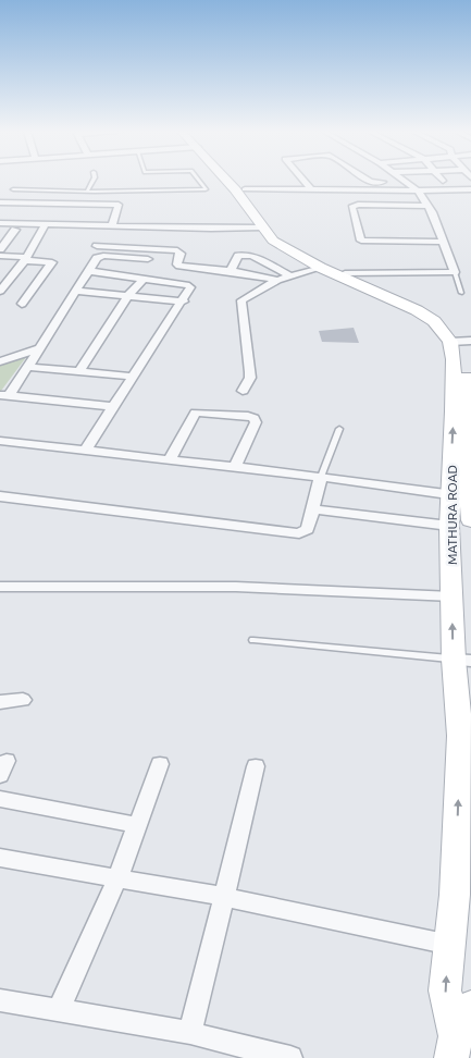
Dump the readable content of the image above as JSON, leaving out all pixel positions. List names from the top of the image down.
{
  "streets": {
    "main road": ["MATHURA ROAD"]
  },
  "one_way": ["MATHURA ROAD"]
}
